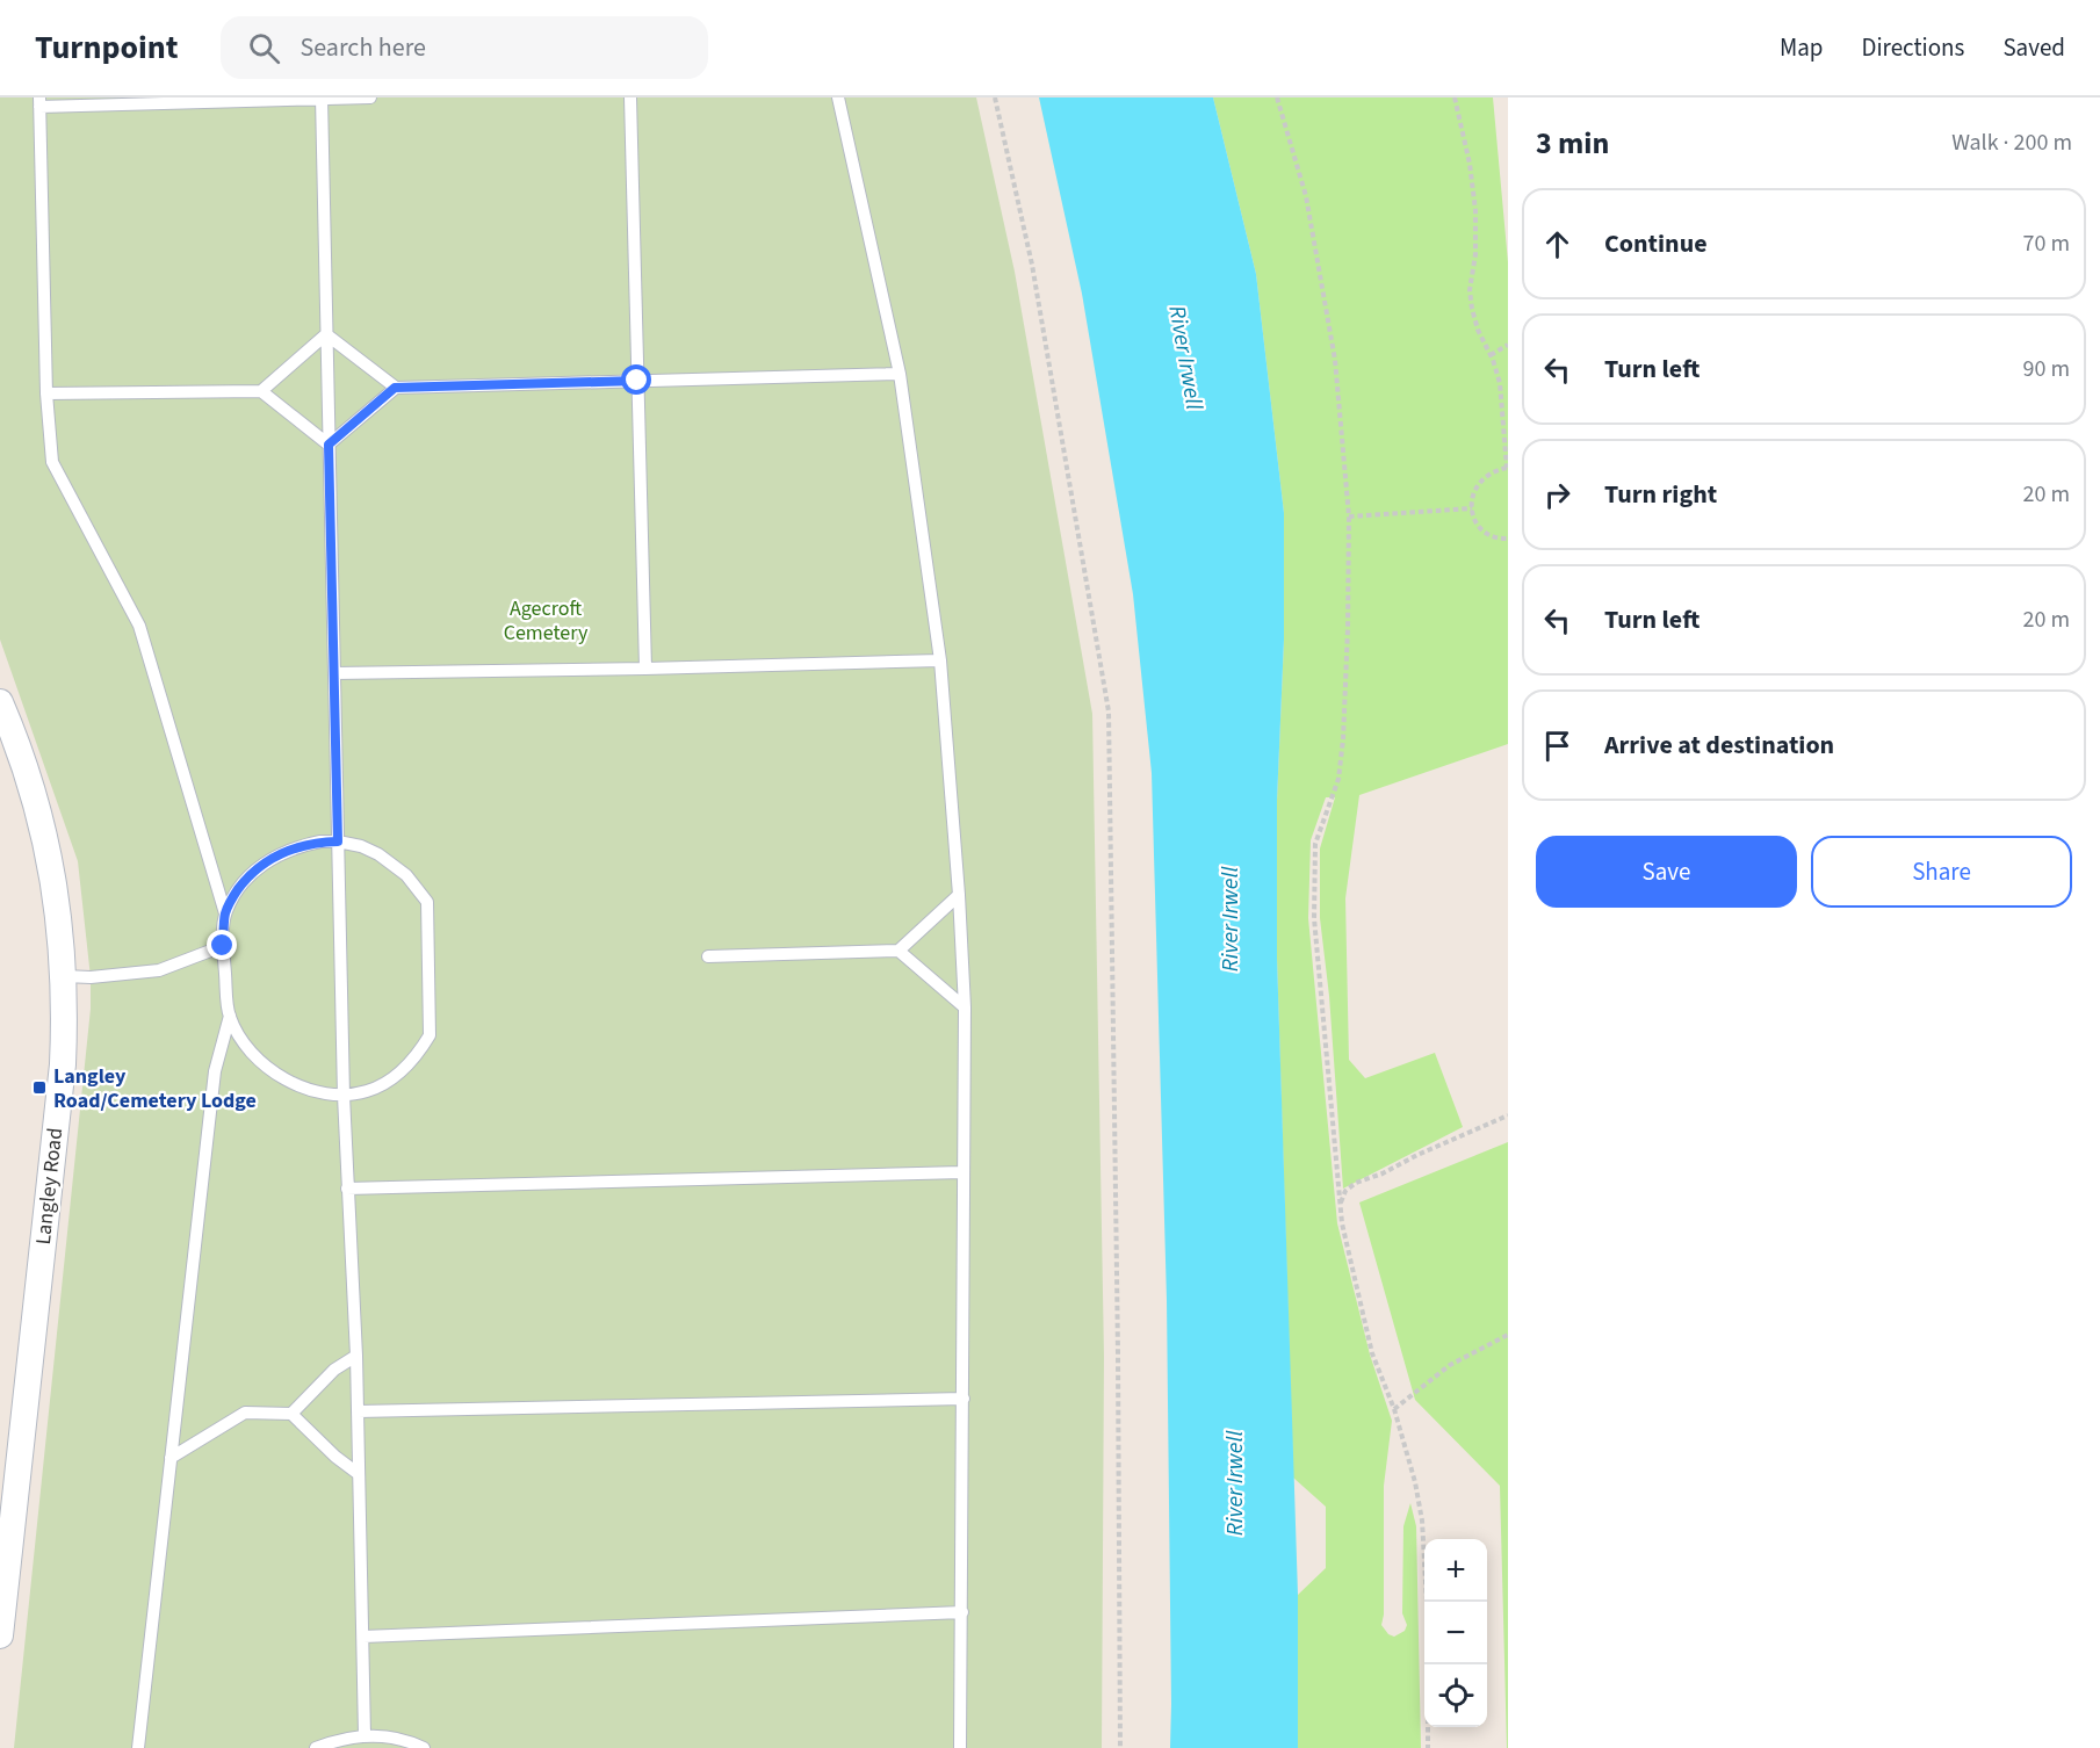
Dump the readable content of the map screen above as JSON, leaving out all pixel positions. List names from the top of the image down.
{
  "streets": {
    "street": ["Langley Road"]
  },
  "water": ["River Irwell"],
  "parks": ["Agecroft Cemetery"],
  "places": {
    "transit": ["Langley Road/Cemetery Lodge"]
  },
  "page": {
    "header": "Turnpoint",
    "search": "Search here",
    "nav": ["Map", "Directions", "Saved"],
    "heading": ["3 min", "Walk · 200 m"],
    "list": [
      ["Continue", "70 m"],
      ["Turn left", "90 m"],
      ["Turn right", "20 m"],
      ["Turn left", "20 m"],
      "Arrive at destination"
    ],
    "buttons": ["Save", "Share"],
    "map_buttons": ["+", "−"]
  }
}
